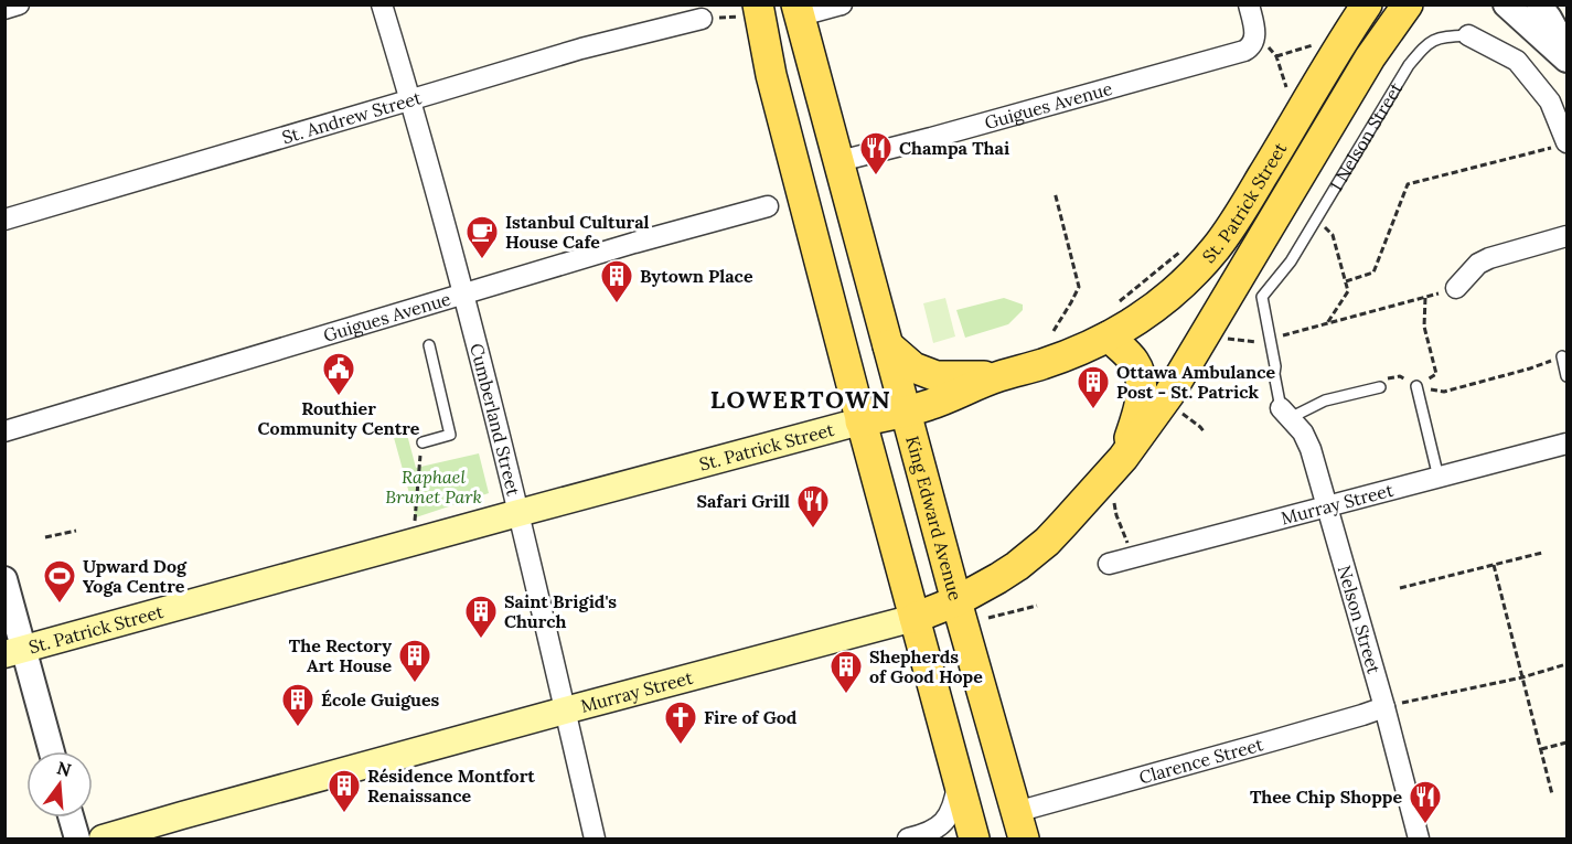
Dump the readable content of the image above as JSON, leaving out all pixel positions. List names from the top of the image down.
{
  "streets": {
    "main road": ["St. Patrick Street", "Murray Street", "King Edward Avenue"],
    "street": [
      "Guigues Avenue",
      "St. Andrew Street",
      "1 Nelson Street",
      "Cumberland Street",
      "Nelson Street",
      "Clarence Street"
    ]
  },
  "crossings": [
    ["Guigues Avenue", "Cumberland Street"],
    ["Guigues Avenue", "King Edward Avenue"],
    ["St. Andrew Street", "Cumberland Street"],
    ["1 Nelson Street", "Nelson Street"],
    ["St. Patrick Street", "Cumberland Street"],
    ["St. Patrick Street", "Murray Street"],
    ["St. Patrick Street", "King Edward Avenue"],
    ["Cumberland Street", "Murray Street"],
    ["Murray Street", "King Edward Avenue"],
    ["Murray Street", "Nelson Street"],
    ["King Edward Avenue", "Clarence Street"],
    ["Nelson Street", "Clarence Street"]
  ],
  "districts": ["LOWERTOWN"],
  "parks": ["Raphael Brunet Park"],
  "places": {
    "restaurant": ["Champa Thai", "Safari Grill", "Thee Chip Shoppe"],
    "cafe": ["Istanbul Cultural House Cafe"],
    "building": [
      "Bytown Place",
      "Ottawa Ambulance Post - St. Patrick",
      "Saint Brigid's Church",
      "The Rectory Art House",
      "Shepherds of Good Hope",
      "École Guigues",
      "Résidence Montfort Renaissance"
    ],
    "public building": ["Routhier Community Centre"],
    "sports": ["Upward Dog Yoga Centre"],
    "church": ["Fire of God"]
  },
  "north": "top"
}
